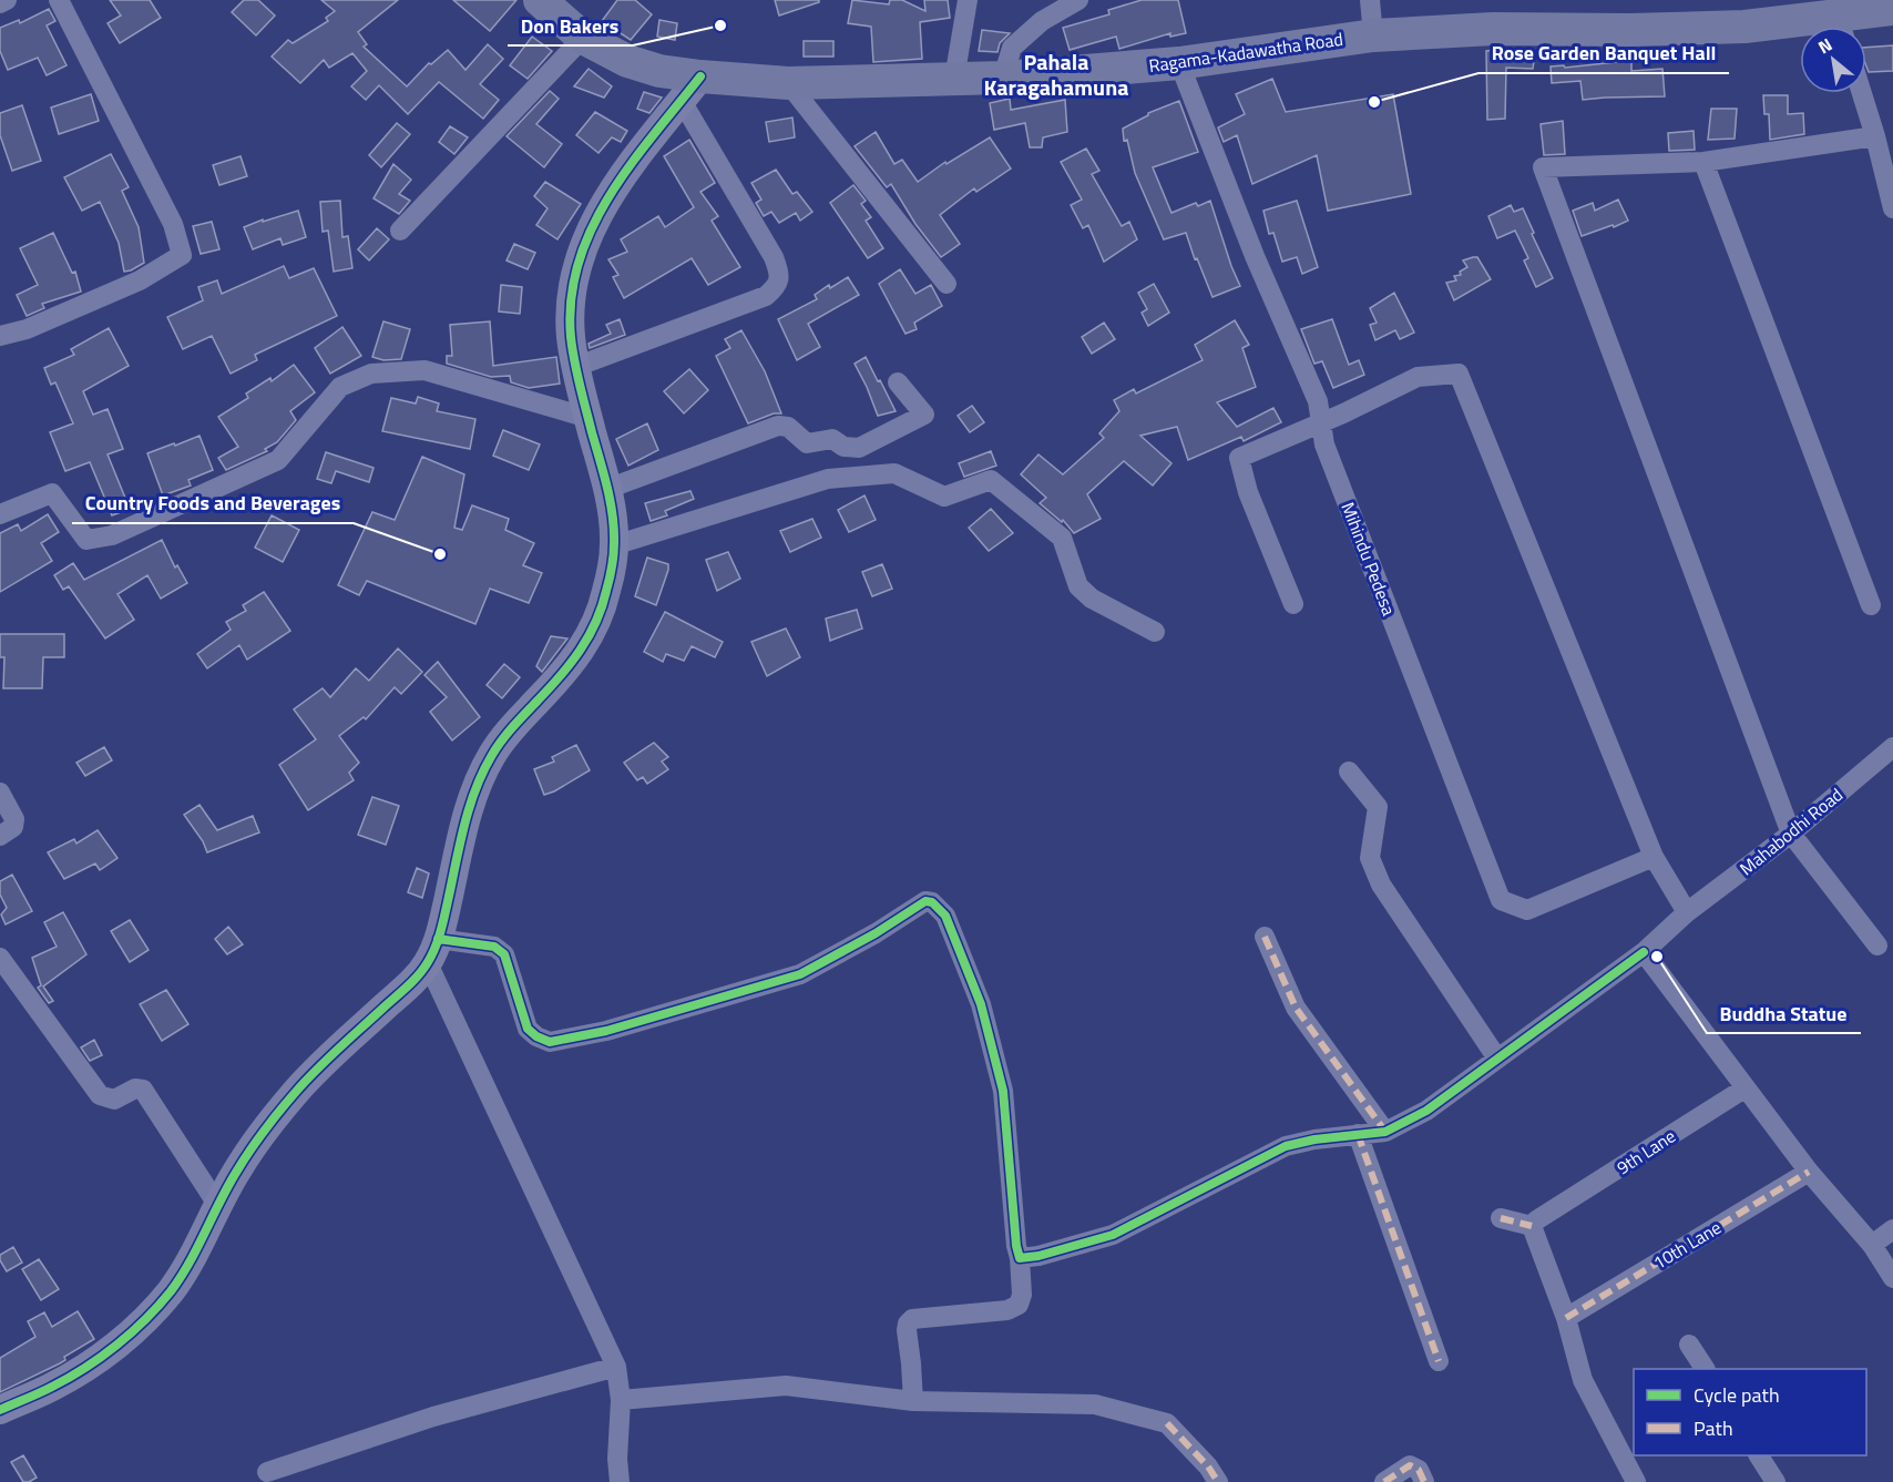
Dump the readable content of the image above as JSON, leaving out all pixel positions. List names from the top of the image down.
{
  "streets": {
    "main road": ["Ragama-Kadawatha Road"],
    "street": [
      "Mihindu Pedesa",
      "Mahabodhi Road",
      "9th Lane",
      "10th Lane"
    ]
  },
  "crossings": [
    ["Ragama-Kadawatha Road", "Mihindu Pedesa"]
  ],
  "districts": ["Pahala Karagahamuna"],
  "places": [
    "Don Bakers",
    "Rose Garden Banquet Hall",
    "Country Foods and Beverages",
    "Buddha Statue"
  ],
  "legend": ["Cycle path", "Path"],
  "north": "top left"
}
